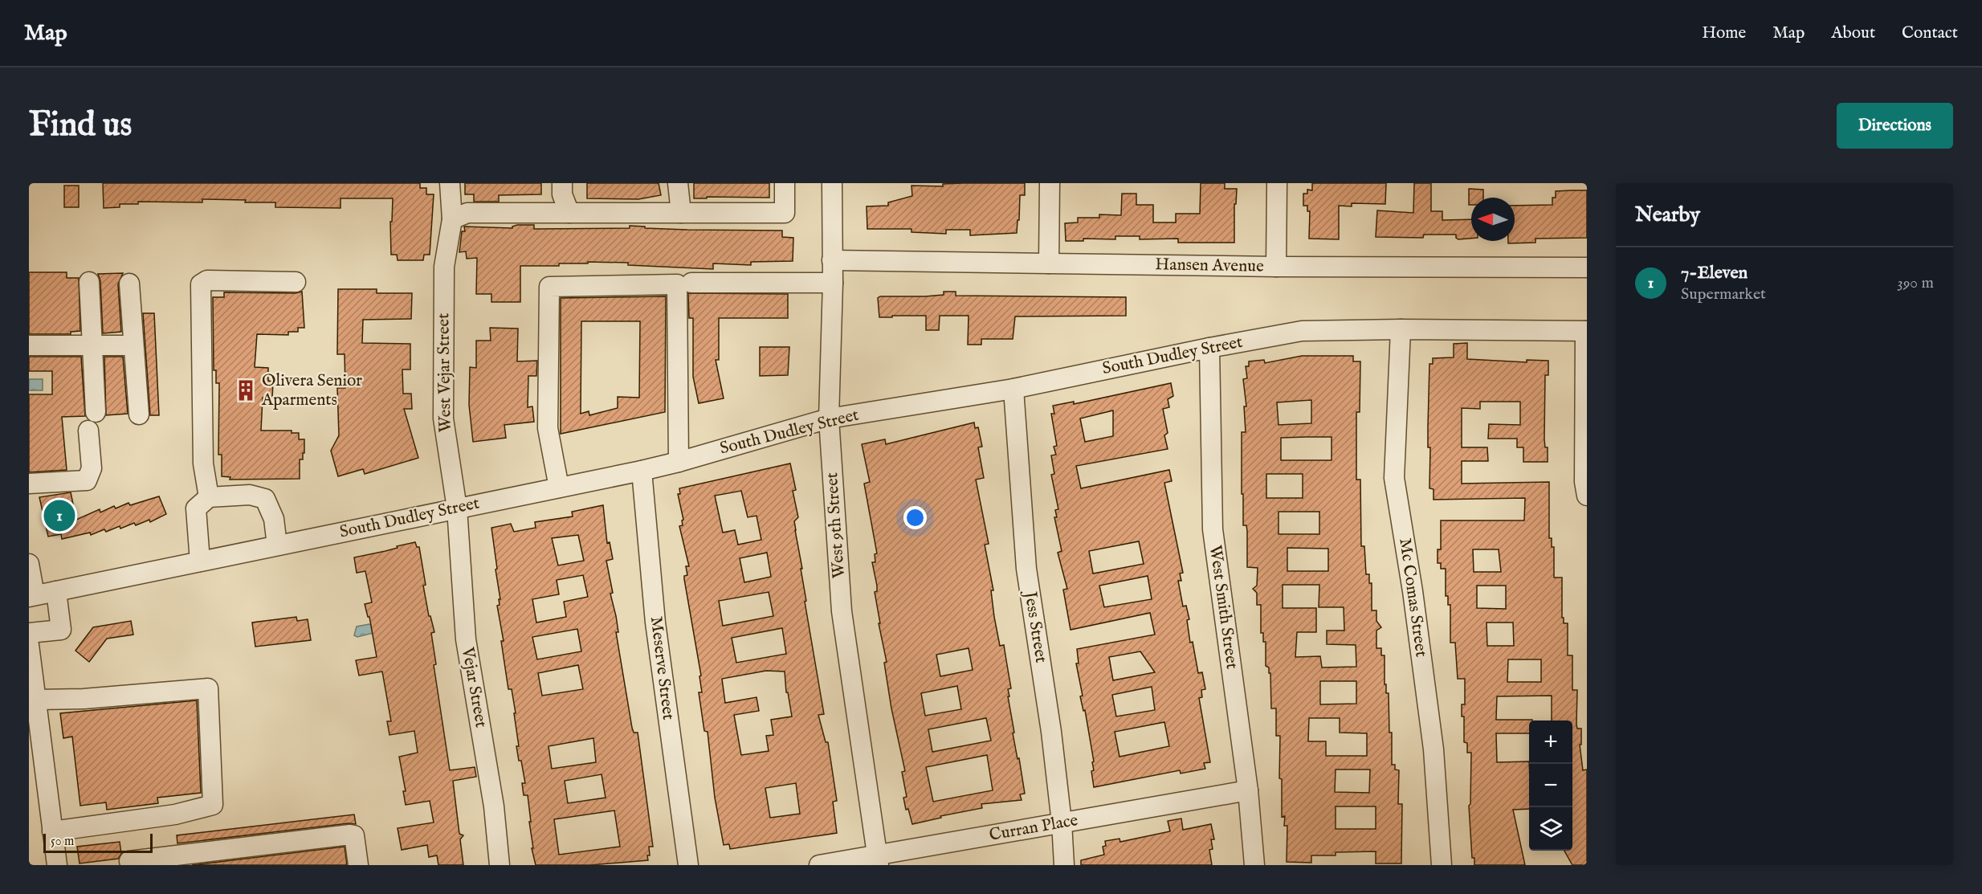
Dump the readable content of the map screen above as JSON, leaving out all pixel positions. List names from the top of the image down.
{
  "streets": {
    "street": [
      "Hansen Avenue",
      "South Dudley Street",
      "West Vejar Street",
      "West 9th Street",
      "Mc Comas Street",
      "West Smith Street",
      "Jess Street",
      "Meserve Street",
      "Vejar Street",
      "Curran Place"
    ]
  },
  "crossings": [
    ["Hansen Avenue", "West 9th Street"],
    ["South Dudley Street", "West Vejar Street"],
    ["South Dudley Street", "West 9th Street"],
    ["South Dudley Street", "Mc Comas Street"],
    ["South Dudley Street", "West Smith Street"],
    ["South Dudley Street", "Jess Street"],
    ["South Dudley Street", "Meserve Street"],
    ["South Dudley Street", "Vejar Street"],
    ["West Vejar Street", "Vejar Street"],
    ["West 9th Street", "Curran Place"],
    ["West Smith Street", "Curran Place"],
    ["Jess Street", "Curran Place"]
  ],
  "places": {
    "building": ["Olivera Senior Aparments"]
  },
  "scale_bar": "50 m",
  "north": "left",
  "page": {
    "header": "Map",
    "nav": [
      "Home",
      "Map",
      "About",
      "Contact"
    ],
    "buttons": "Directions",
    "title": "Find us",
    "heading": "Nearby",
    "list": [
      {
        "mark": "1",
        "name": "7-Eleven",
        "note": "Supermarket",
        "value": "390 m"
      }
    ],
    "pins": "1",
    "map_buttons": ["+", "−"],
    "scale": "50 m"
  }
}
